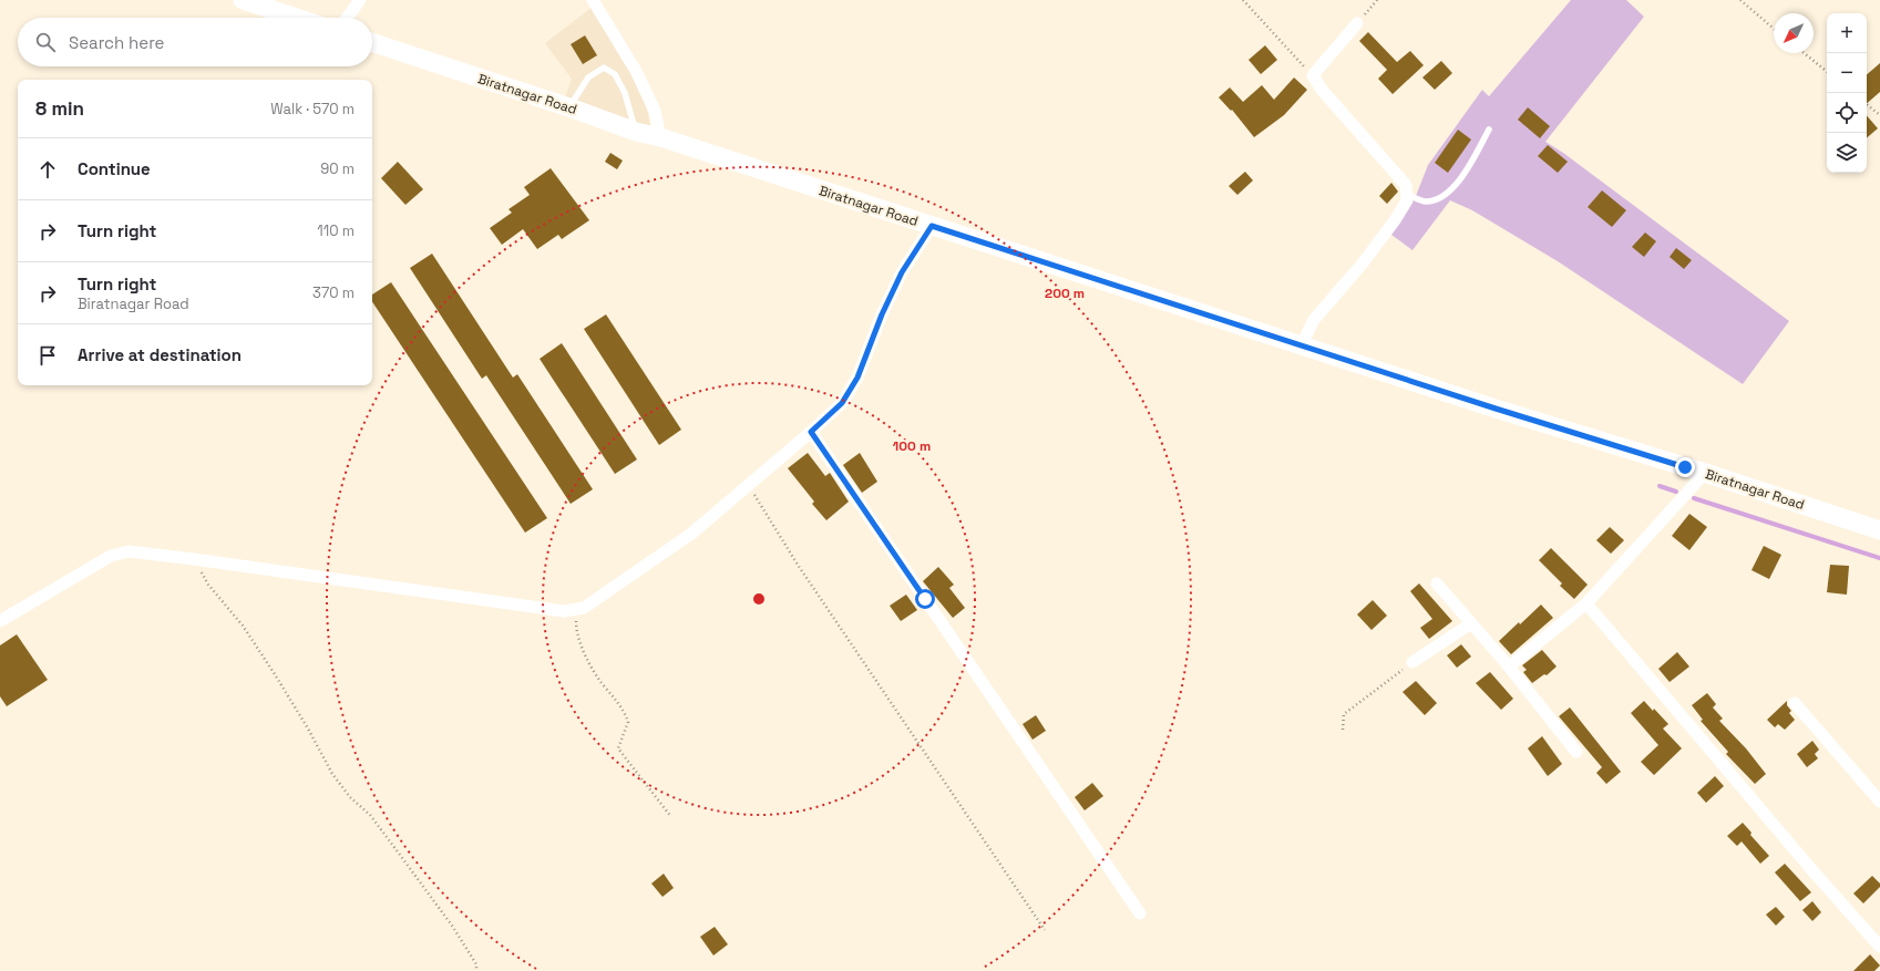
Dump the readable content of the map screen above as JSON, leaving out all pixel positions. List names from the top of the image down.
{
  "streets": {
    "main road": ["Biratnagar Road"]
  },
  "north": "bottom left",
  "page": {
    "map_buttons": ["+", "−"],
    "search": "Search here",
    "heading": ["8 min", "Walk · 570 m"],
    "list": [
      ["Continue", "90 m"],
      ["Turn right", "110 m"],
      ["Turn right", "Biratnagar Road", "370 m"],
      "Arrive at destination"
    ]
  },
  "rings": ["200 m", "100 m"]
}
